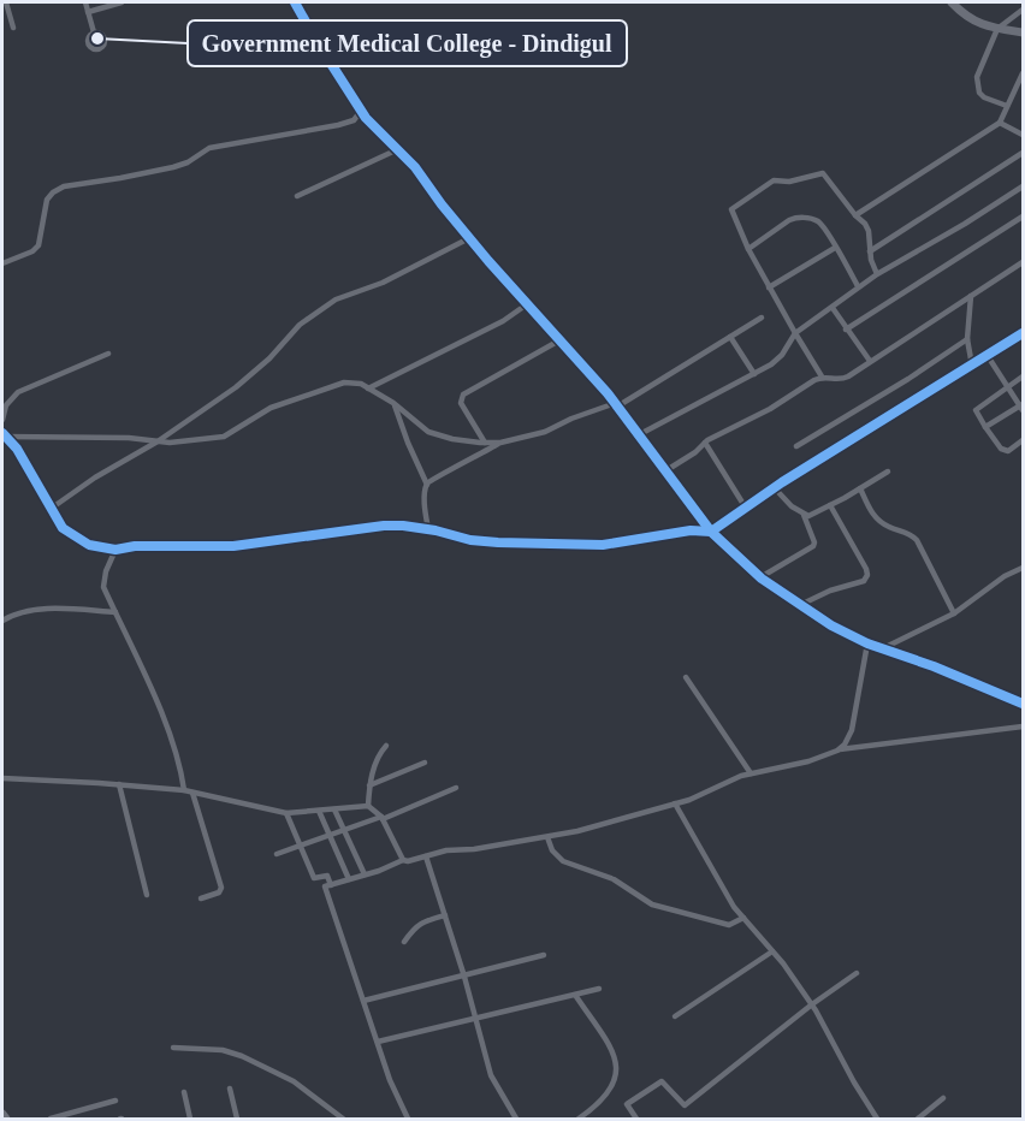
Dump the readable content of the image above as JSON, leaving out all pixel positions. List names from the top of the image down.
{
  "places": ["Government Medical College - Dindigul"]
}
